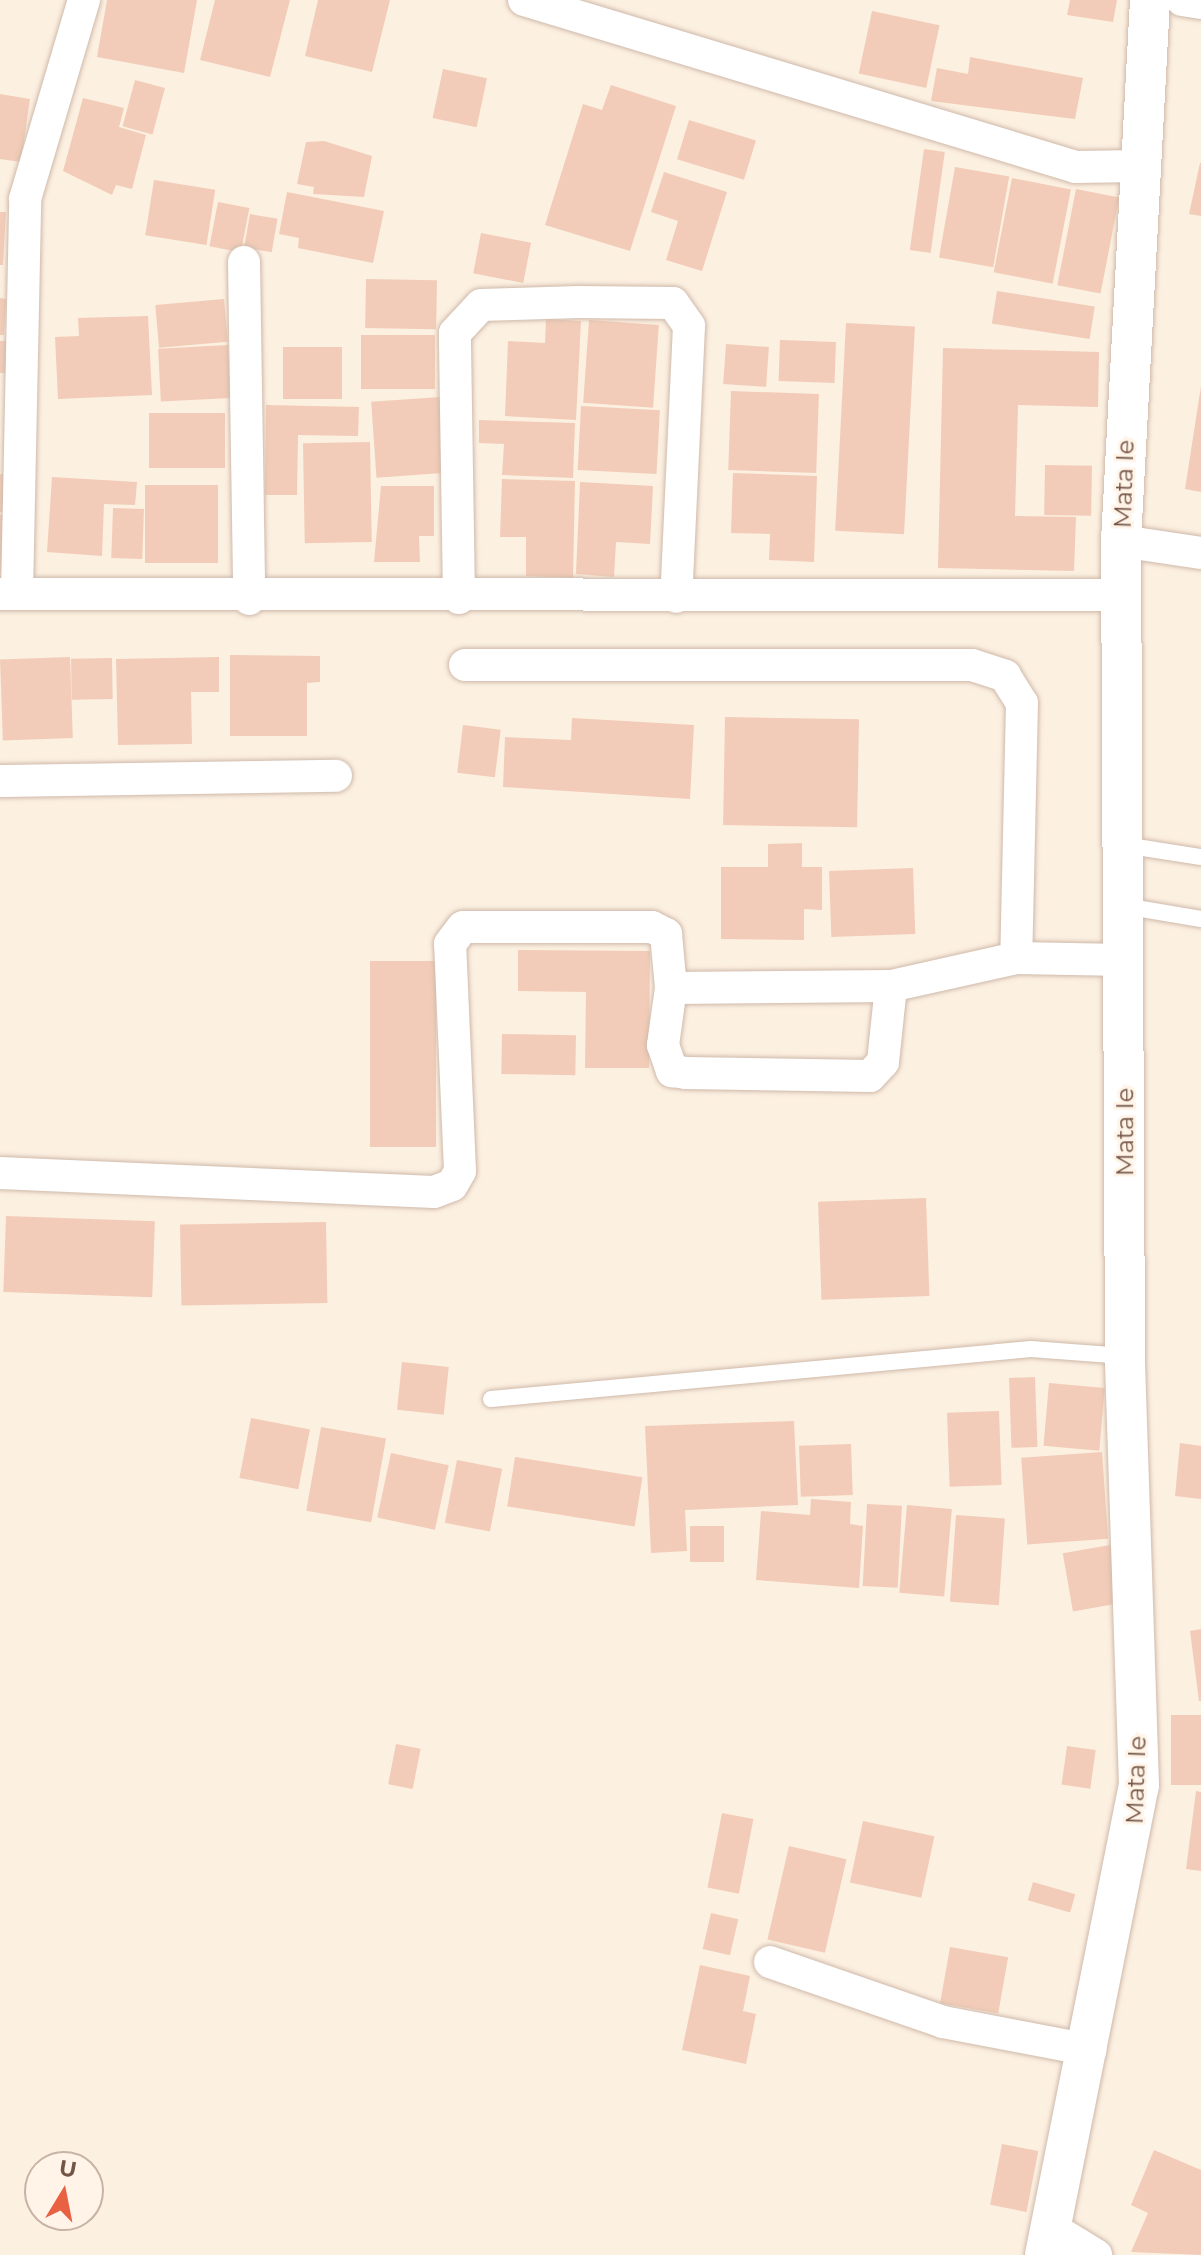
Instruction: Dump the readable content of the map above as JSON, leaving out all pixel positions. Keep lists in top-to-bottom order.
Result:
{
  "streets": {
    "street": ["Mata Ie"]
  },
  "north": "top"
}
